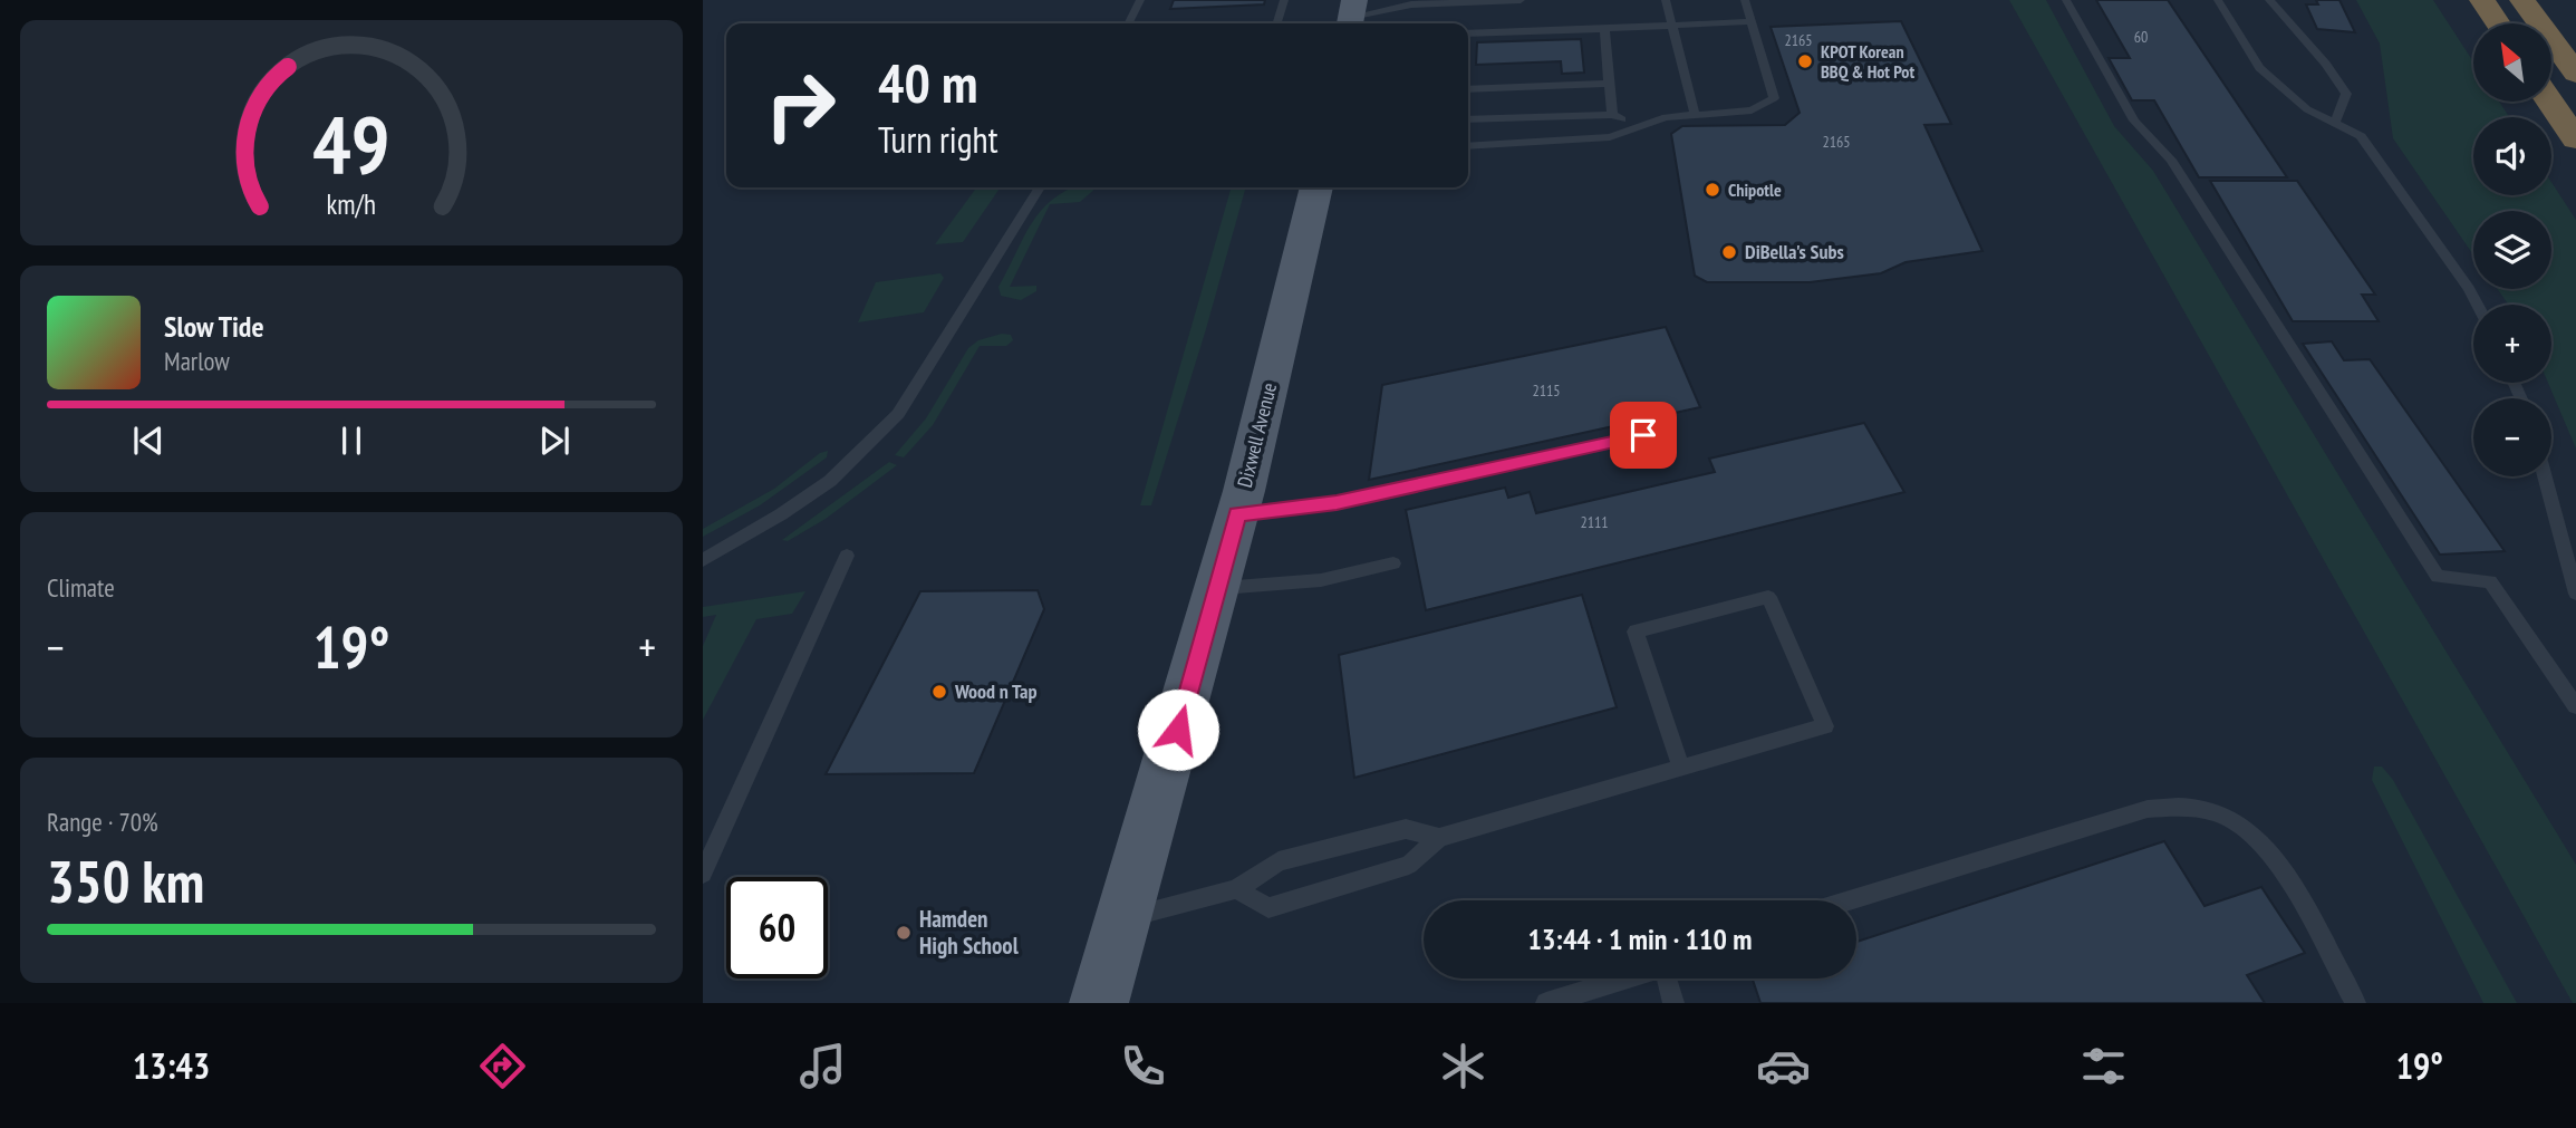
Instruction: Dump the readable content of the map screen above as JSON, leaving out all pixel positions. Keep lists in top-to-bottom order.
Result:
{
  "streets": {
    "main road": ["Dixwell Avenue"]
  },
  "places": [
    "KPOT Korean BBQ & Hot Pot",
    "Chipotle",
    "DiBella's Subs",
    "Wood n Tap",
    "Hamden High School"
  ],
  "house_numbers": [
    "60",
    "2165",
    "2165",
    "2115",
    "2111"
  ],
  "north": "top left",
  "page": {
    "map_buttons": ["+", "−"],
    "turn": ["40 m", "Turn right"],
    "song": ["Slow Tide", "Marlow"],
    "tile": [
      "Climate",
      ["Range · 70%", "350 km"]
    ],
    "heat": ["−", "19°", "+"],
    "limit": "60",
    "trip": "13:44 · 1 min · 110 m",
    "tabs": ["13:43", "19°"],
    "gauge": ["49", "km/h"]
  }
}
